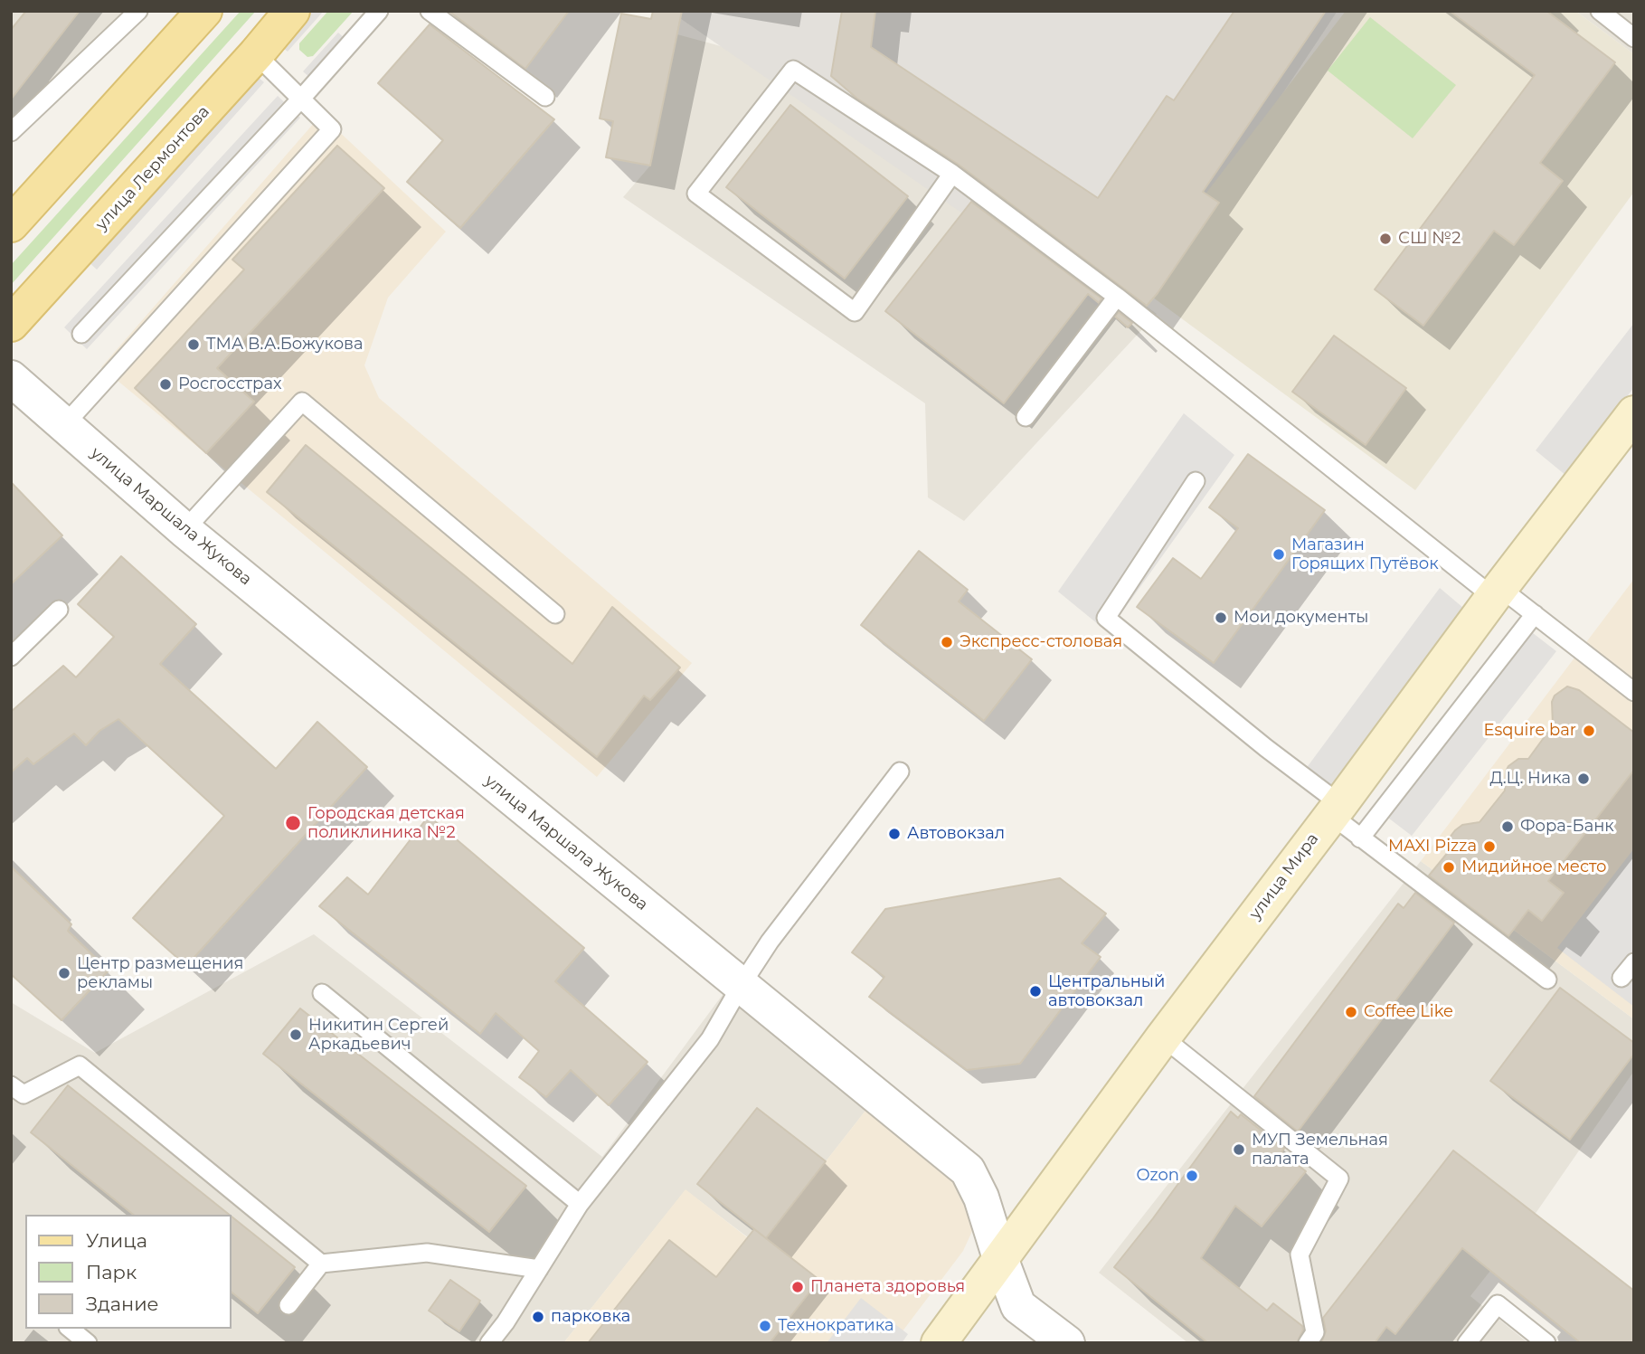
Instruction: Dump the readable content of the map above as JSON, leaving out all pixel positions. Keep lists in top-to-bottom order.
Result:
{
  "streets": {
    "main road": ["улица Лермонтова", "улица Мира"],
    "street": ["улица Маршала Жукова"]
  },
  "crossings": [
    ["улица Маршала Жукова", "улица Мира"]
  ],
  "places": [
    "СШ №2",
    "ТМА В.А.Божукова",
    "Росгосстрах",
    "Магазин Горящих Путёвок",
    "Мои документы",
    "Экспресс-столовая",
    "Esquire bar",
    "Д.Ц. Ника",
    "Городская детская поликлиника №2",
    "Фора-Банк",
    "Автовокзал",
    "MAXI Pizza",
    "Мидийное место",
    "Центр размещения рекламы",
    "Центральный автовокзал",
    "Coffee Like",
    "Никитин Сергей Аркадьевич",
    "МУП Земельная палата",
    "Ozon",
    "Планета здоровья",
    "парковка",
    "Технократика"
  ],
  "legend": ["Улица", "Парк", "Здание"]
}
